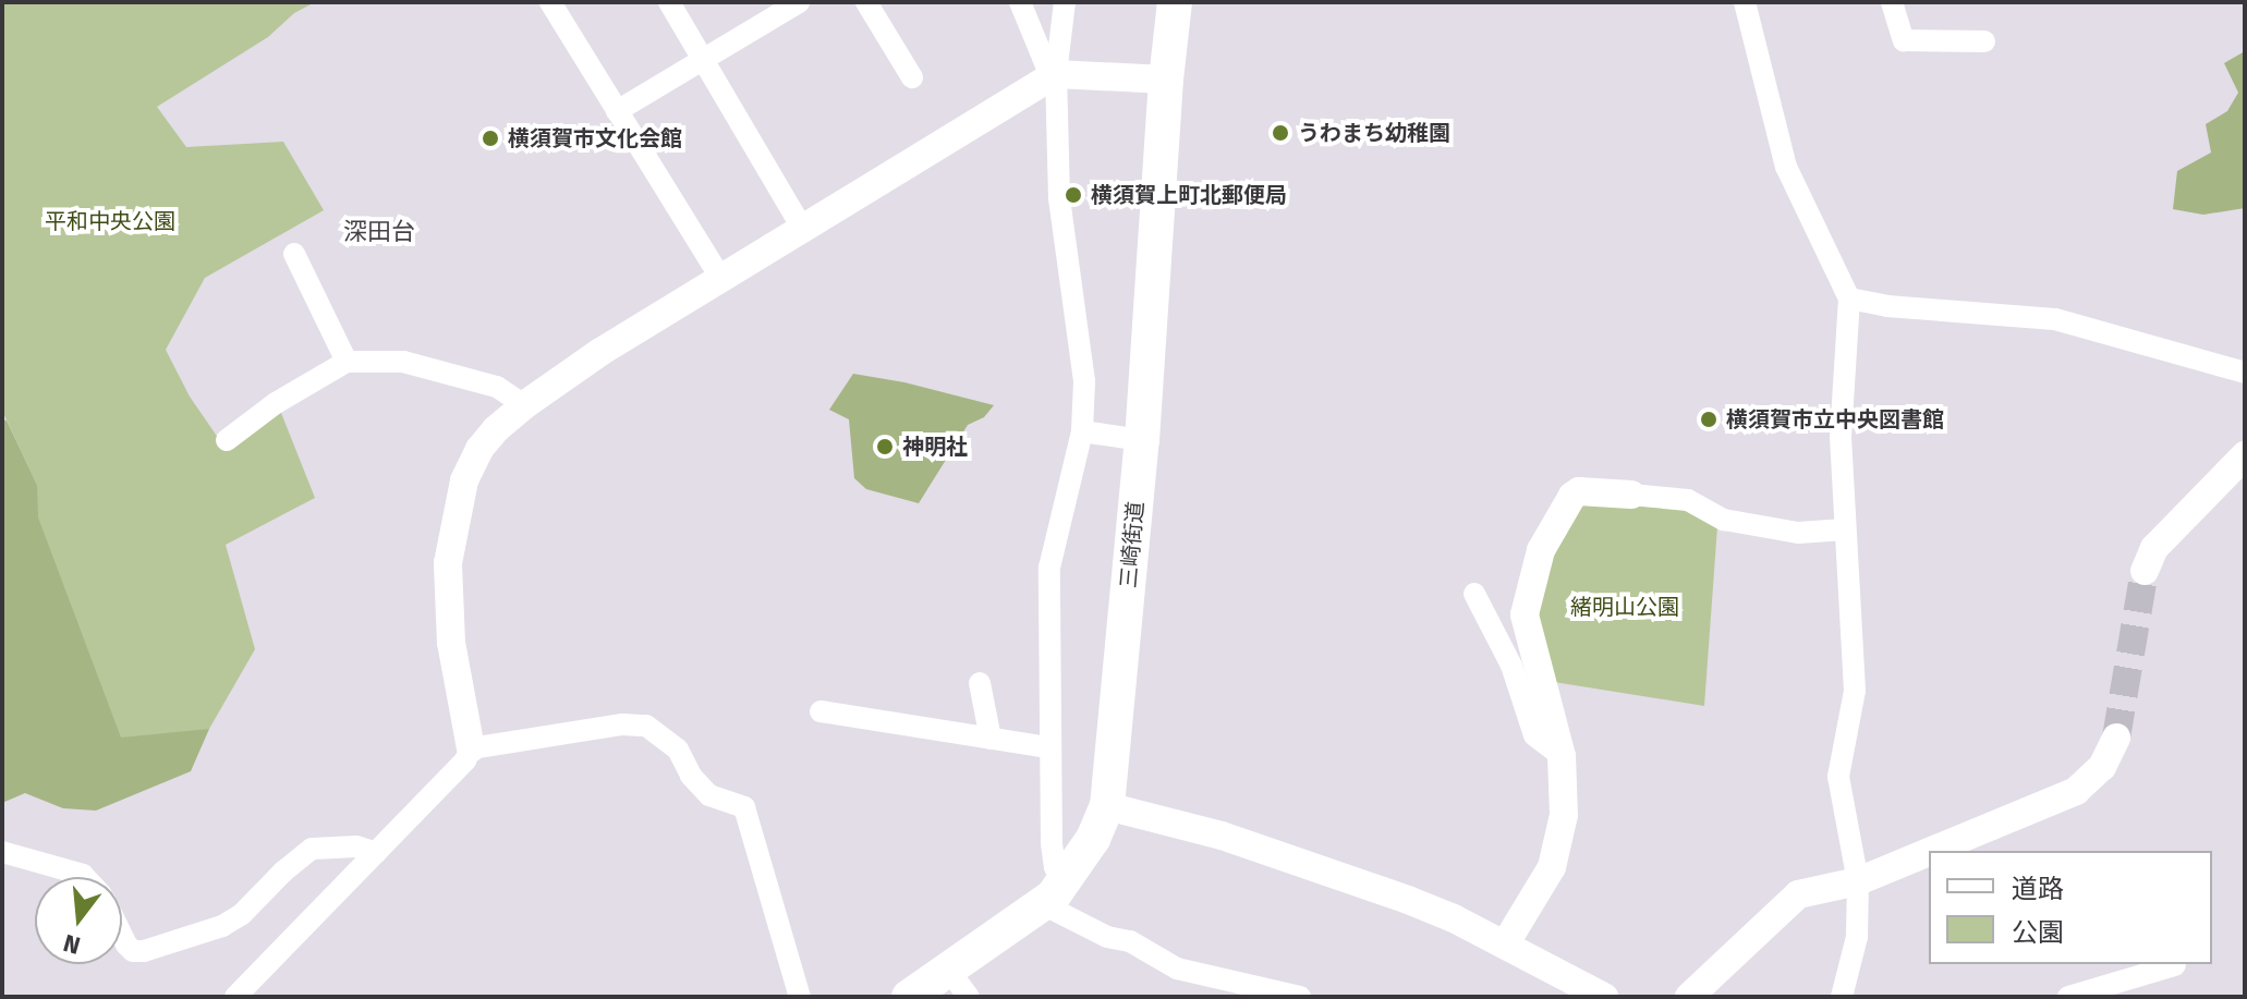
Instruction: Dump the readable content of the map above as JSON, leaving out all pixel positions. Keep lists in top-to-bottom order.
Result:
{
  "streets": {
    "main road": ["三崎街道"]
  },
  "districts": ["深田台"],
  "parks": ["平和中央公園", "緒明山公園"],
  "places": [
    "うわまち幼稚園",
    "横須賀市文化会館",
    "横須賀上町北郵便局",
    "横須賀市立中央図書館",
    "神明社"
  ],
  "legend": ["道路", "公園"],
  "north": "bottom"
}
